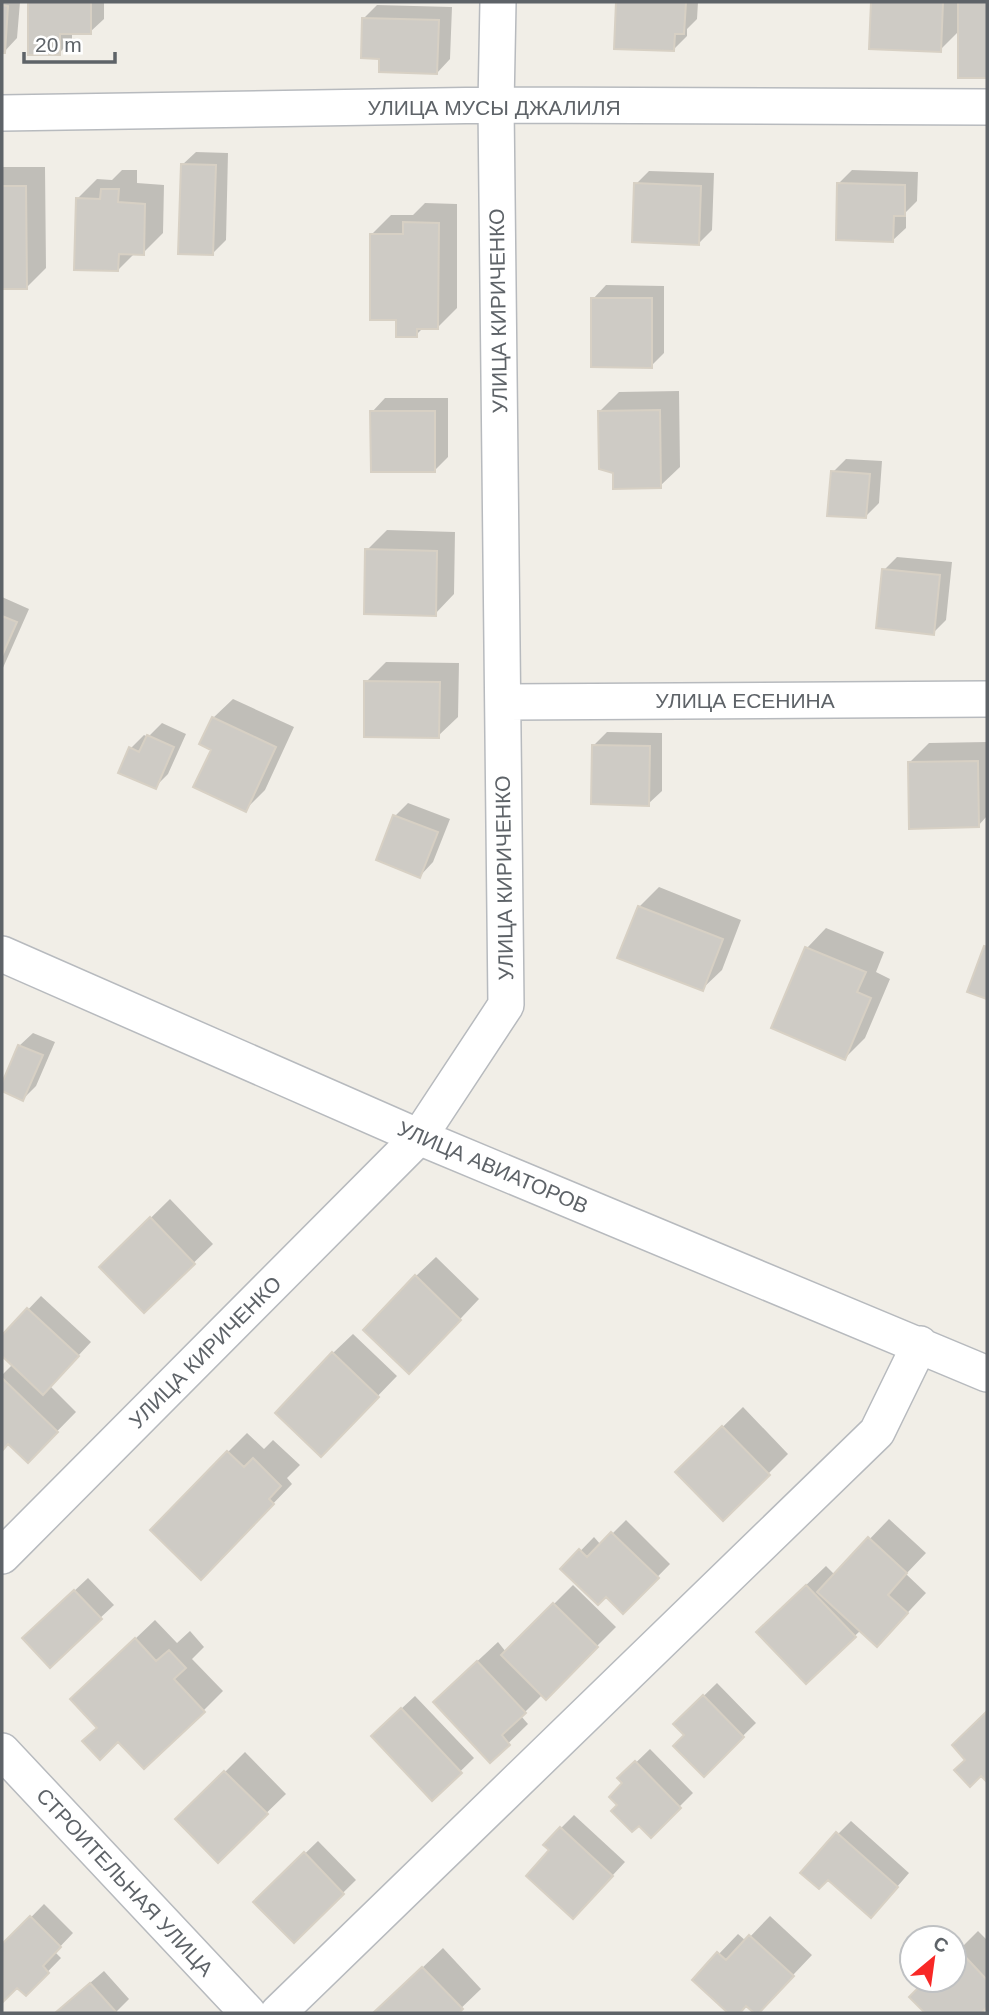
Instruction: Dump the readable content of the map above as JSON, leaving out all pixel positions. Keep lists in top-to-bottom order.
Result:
{
  "streets": {
    "street": [
      "УЛИЦА МУСЫ ДЖАЛИЛЯ",
      "УЛИЦА КИРИЧЕНКО",
      "УЛИЦА ЕСЕНИНА",
      "УЛИЦА АВИАТОРОВ",
      "СТРОИТЕЛЬНАЯ УЛИЦА"
    ]
  },
  "crossings": [
    ["УЛИЦА МУСЫ ДЖАЛИЛЯ", "УЛИЦА КИРИЧЕНКО"],
    ["УЛИЦА КИРИЧЕНКО", "УЛИЦА ЕСЕНИНА"],
    ["УЛИЦА КИРИЧЕНКО", "УЛИЦА АВИАТОРОВ"]
  ],
  "scale_bar": "20 m",
  "north": "top right"
}
